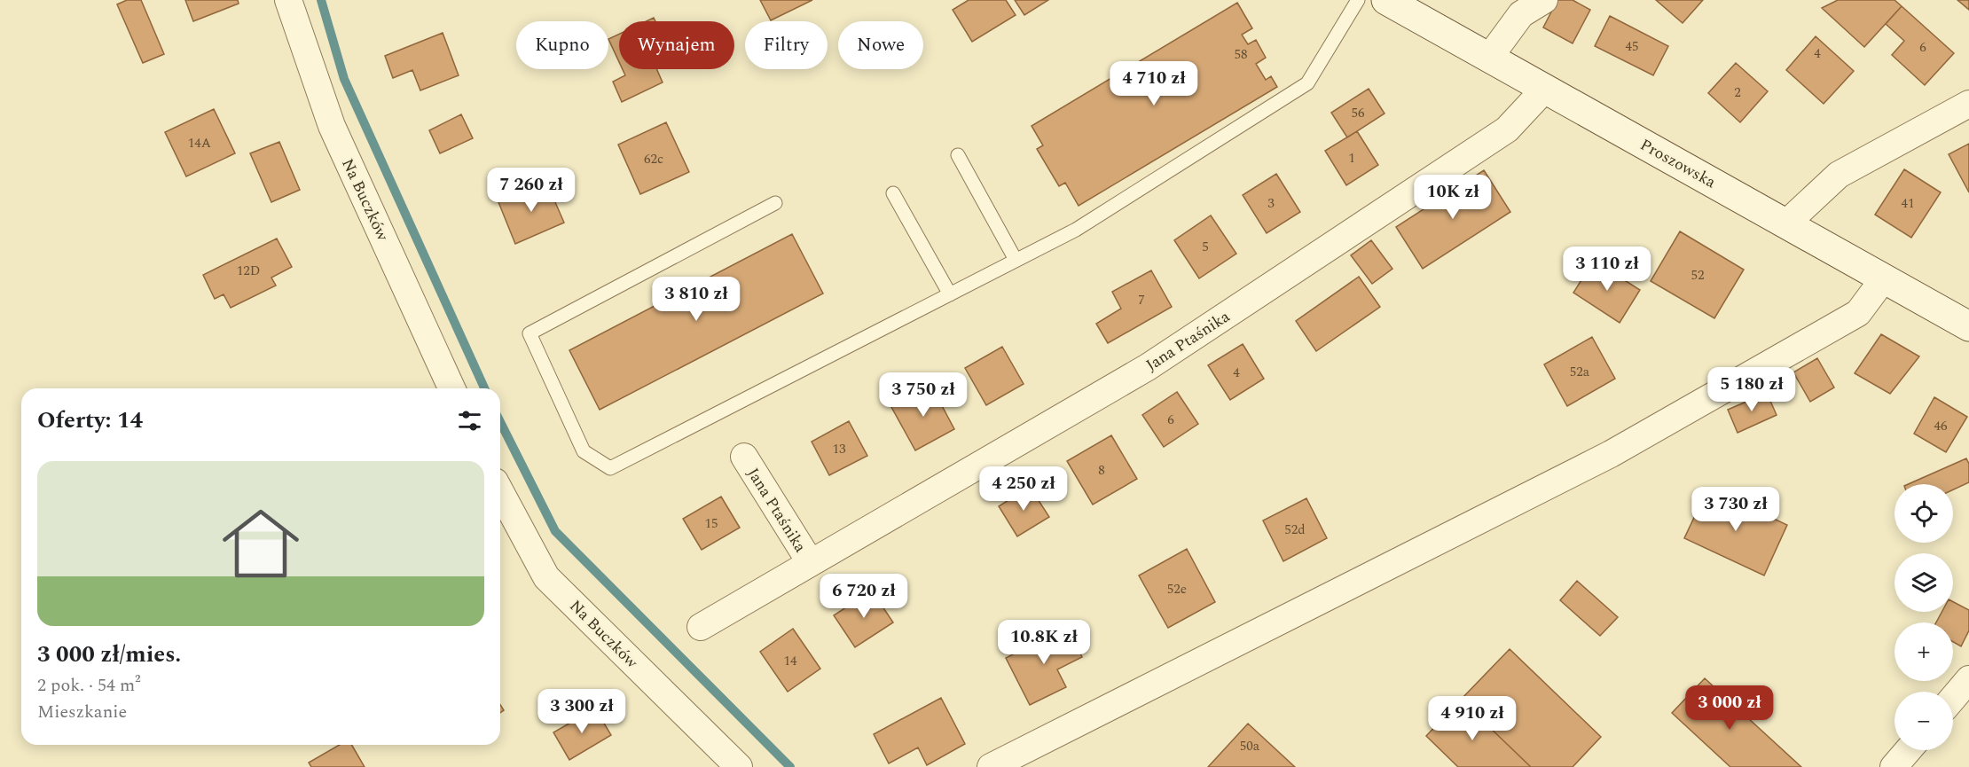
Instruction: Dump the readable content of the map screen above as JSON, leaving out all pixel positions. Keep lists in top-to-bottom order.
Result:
{
  "streets": {
    "main road": ["Proszowska"],
    "street": ["Na Buczków", "Jana Ptaśnika"]
  },
  "crossings": [
    ["Proszowska", "Jana Ptaśnika"]
  ],
  "house_numbers": [
    "45",
    "6",
    "4",
    "58",
    "2",
    "56",
    "14A",
    "1",
    "62c",
    "3",
    "41",
    "5",
    "12D",
    "52",
    "7",
    "52a",
    "4",
    "6",
    "46",
    "13",
    "8",
    "15",
    "52d",
    "52e",
    "14",
    "50a"
  ],
  "page": {
    "chip": [
      "Kupno",
      "Wynajem",
      "Filtry",
      "Nowe"
    ],
    "price": [
      "4 710 zł",
      "7 260 zł",
      "10K zł",
      "3 110 zł",
      "3 810 zł",
      "5 180 zł",
      "3 750 zł",
      "4 250 zł",
      "3 730 zł",
      "6 720 zł",
      "10.8K zł",
      "3 000 zł",
      "3 300 zł",
      "4 910 zł"
    ],
    "heading": "Oferty: 14",
    "list": [
      {
        "name": "3 000 zł/mies.",
        "note": "2 pok. · 54 m² · Mieszkanie"
      }
    ],
    "map_buttons": ["+", "−"]
  }
}
